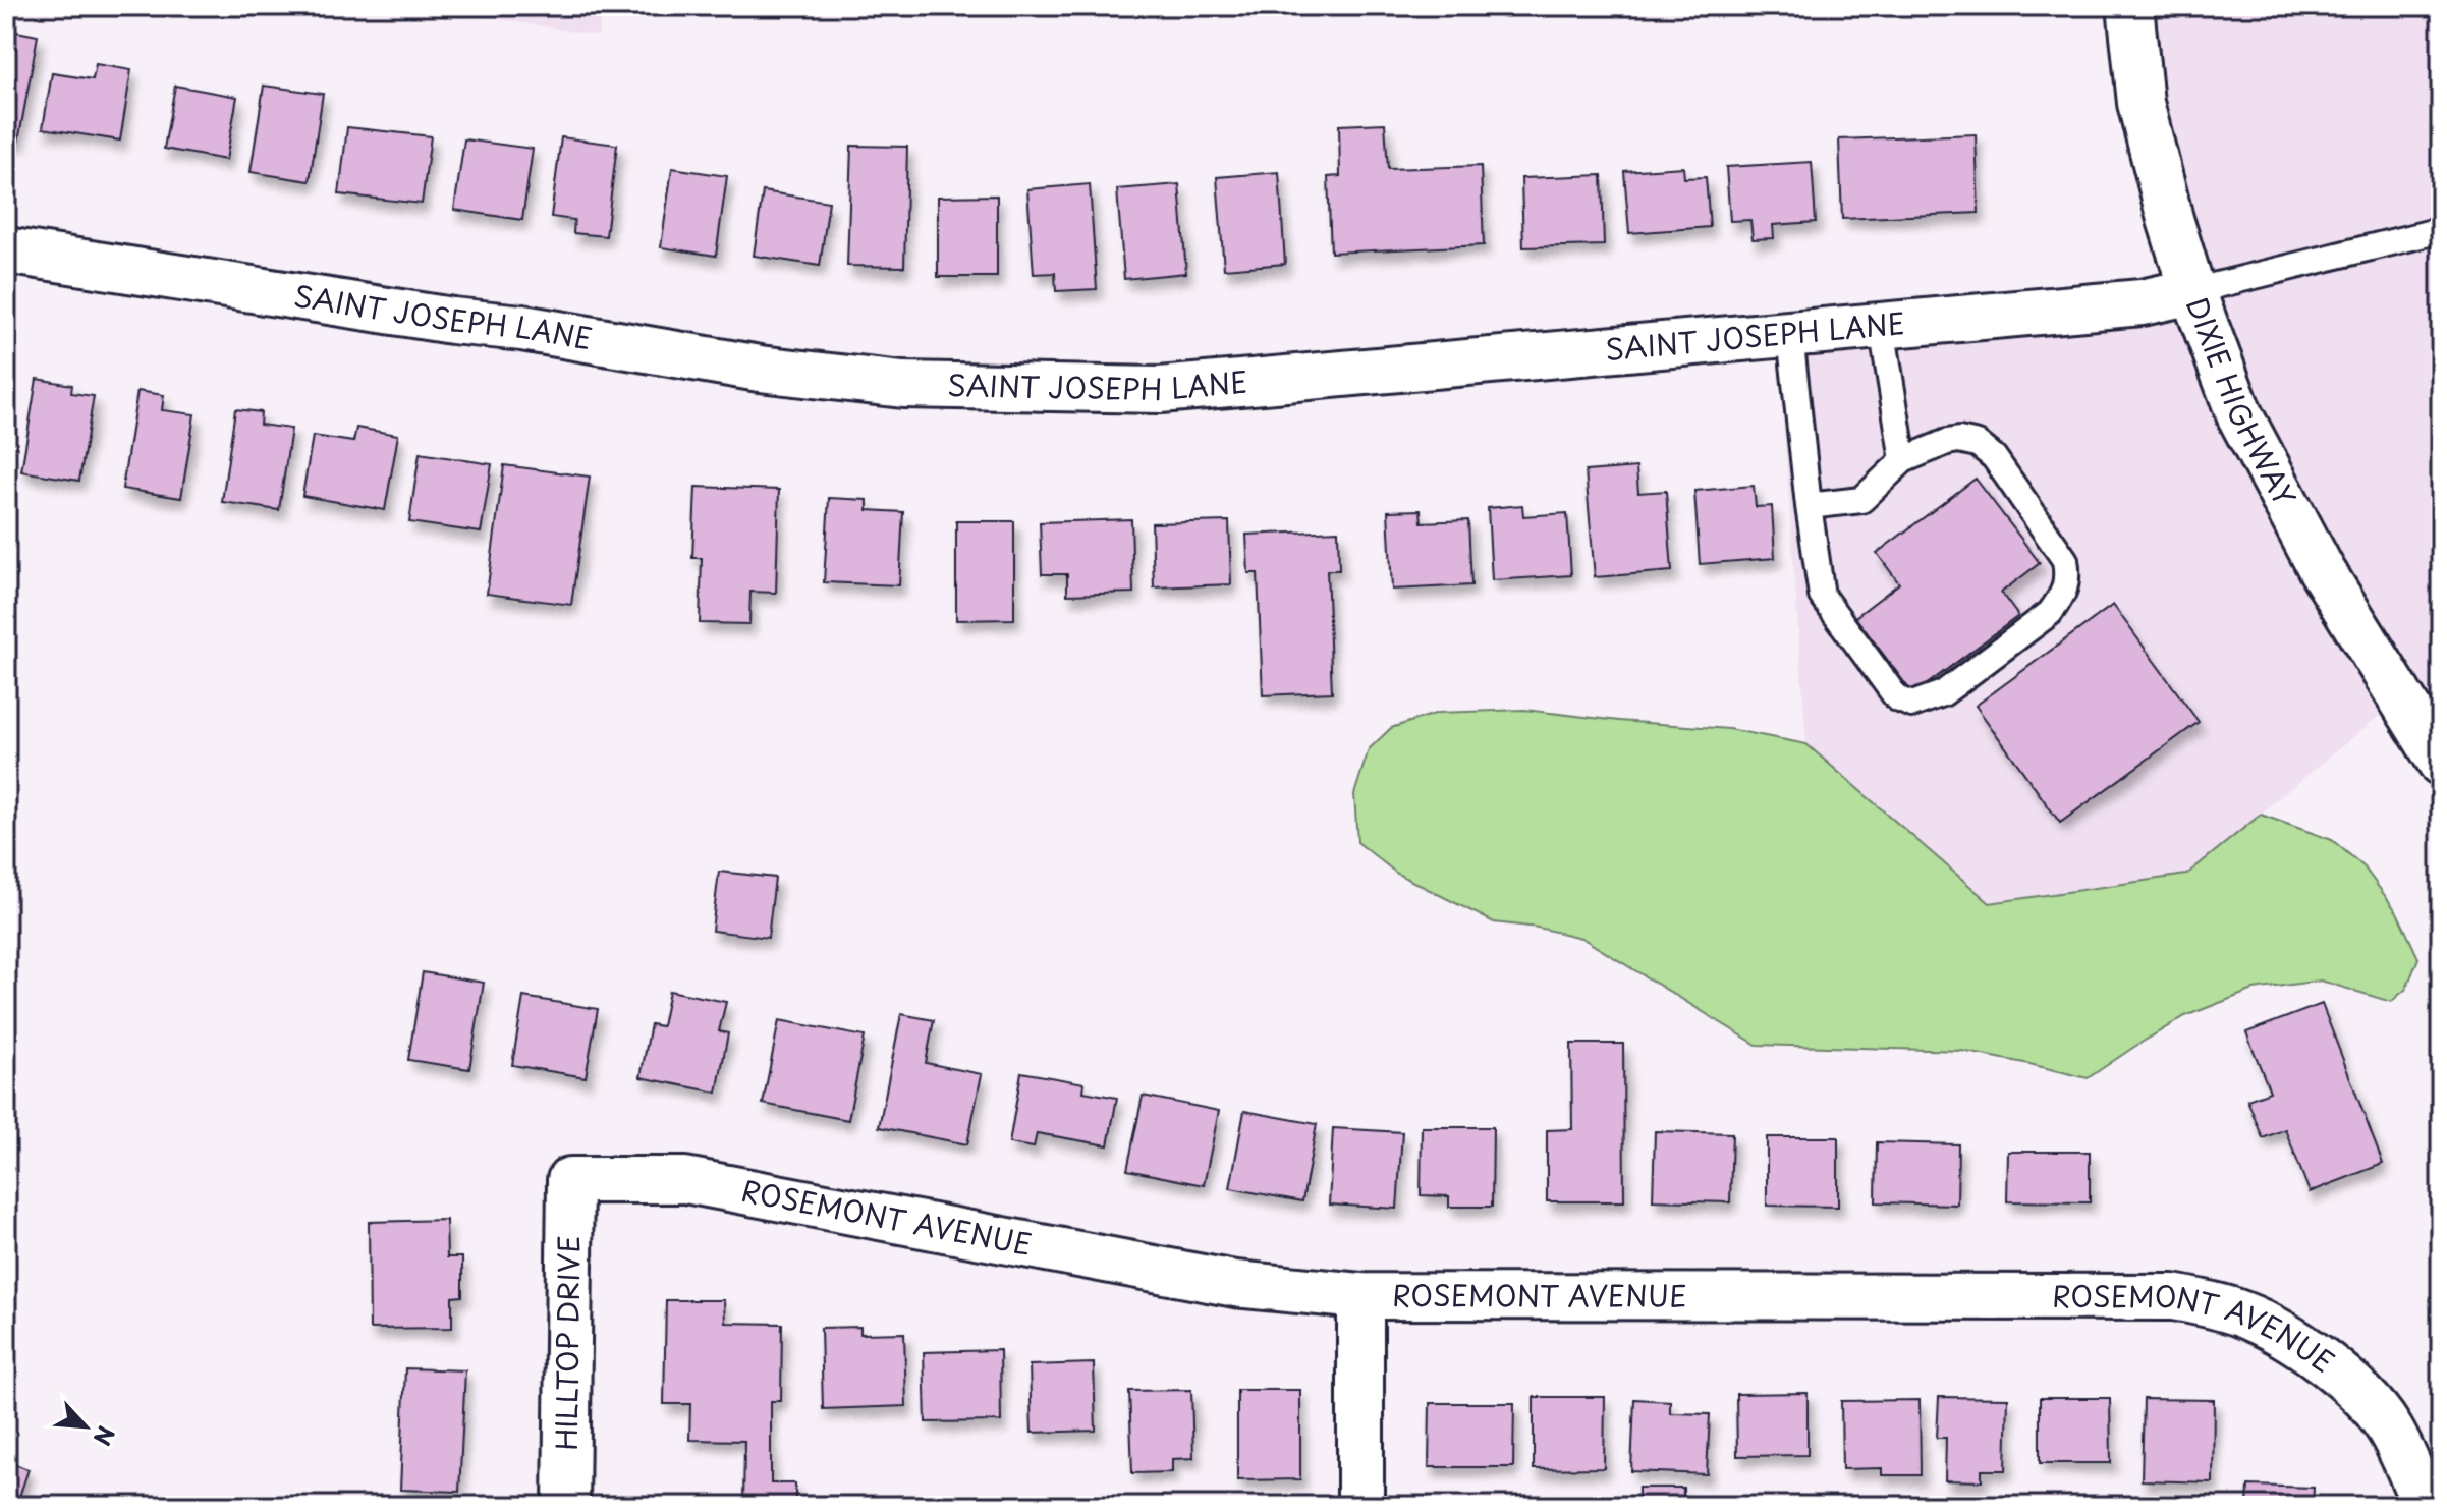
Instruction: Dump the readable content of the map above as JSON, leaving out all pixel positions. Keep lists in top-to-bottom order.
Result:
{
  "streets": {
    "street": [
      "SAINT JOSEPH LANE",
      "DIXIE HIGHWAY",
      "ROSEMONT AVENUE",
      "HILLTOP DRIVE"
    ]
  },
  "crossings": [
    ["SAINT JOSEPH LANE", "DIXIE HIGHWAY"],
    ["ROSEMONT AVENUE", "HILLTOP DRIVE"]
  ],
  "north": "bottom right"
}
